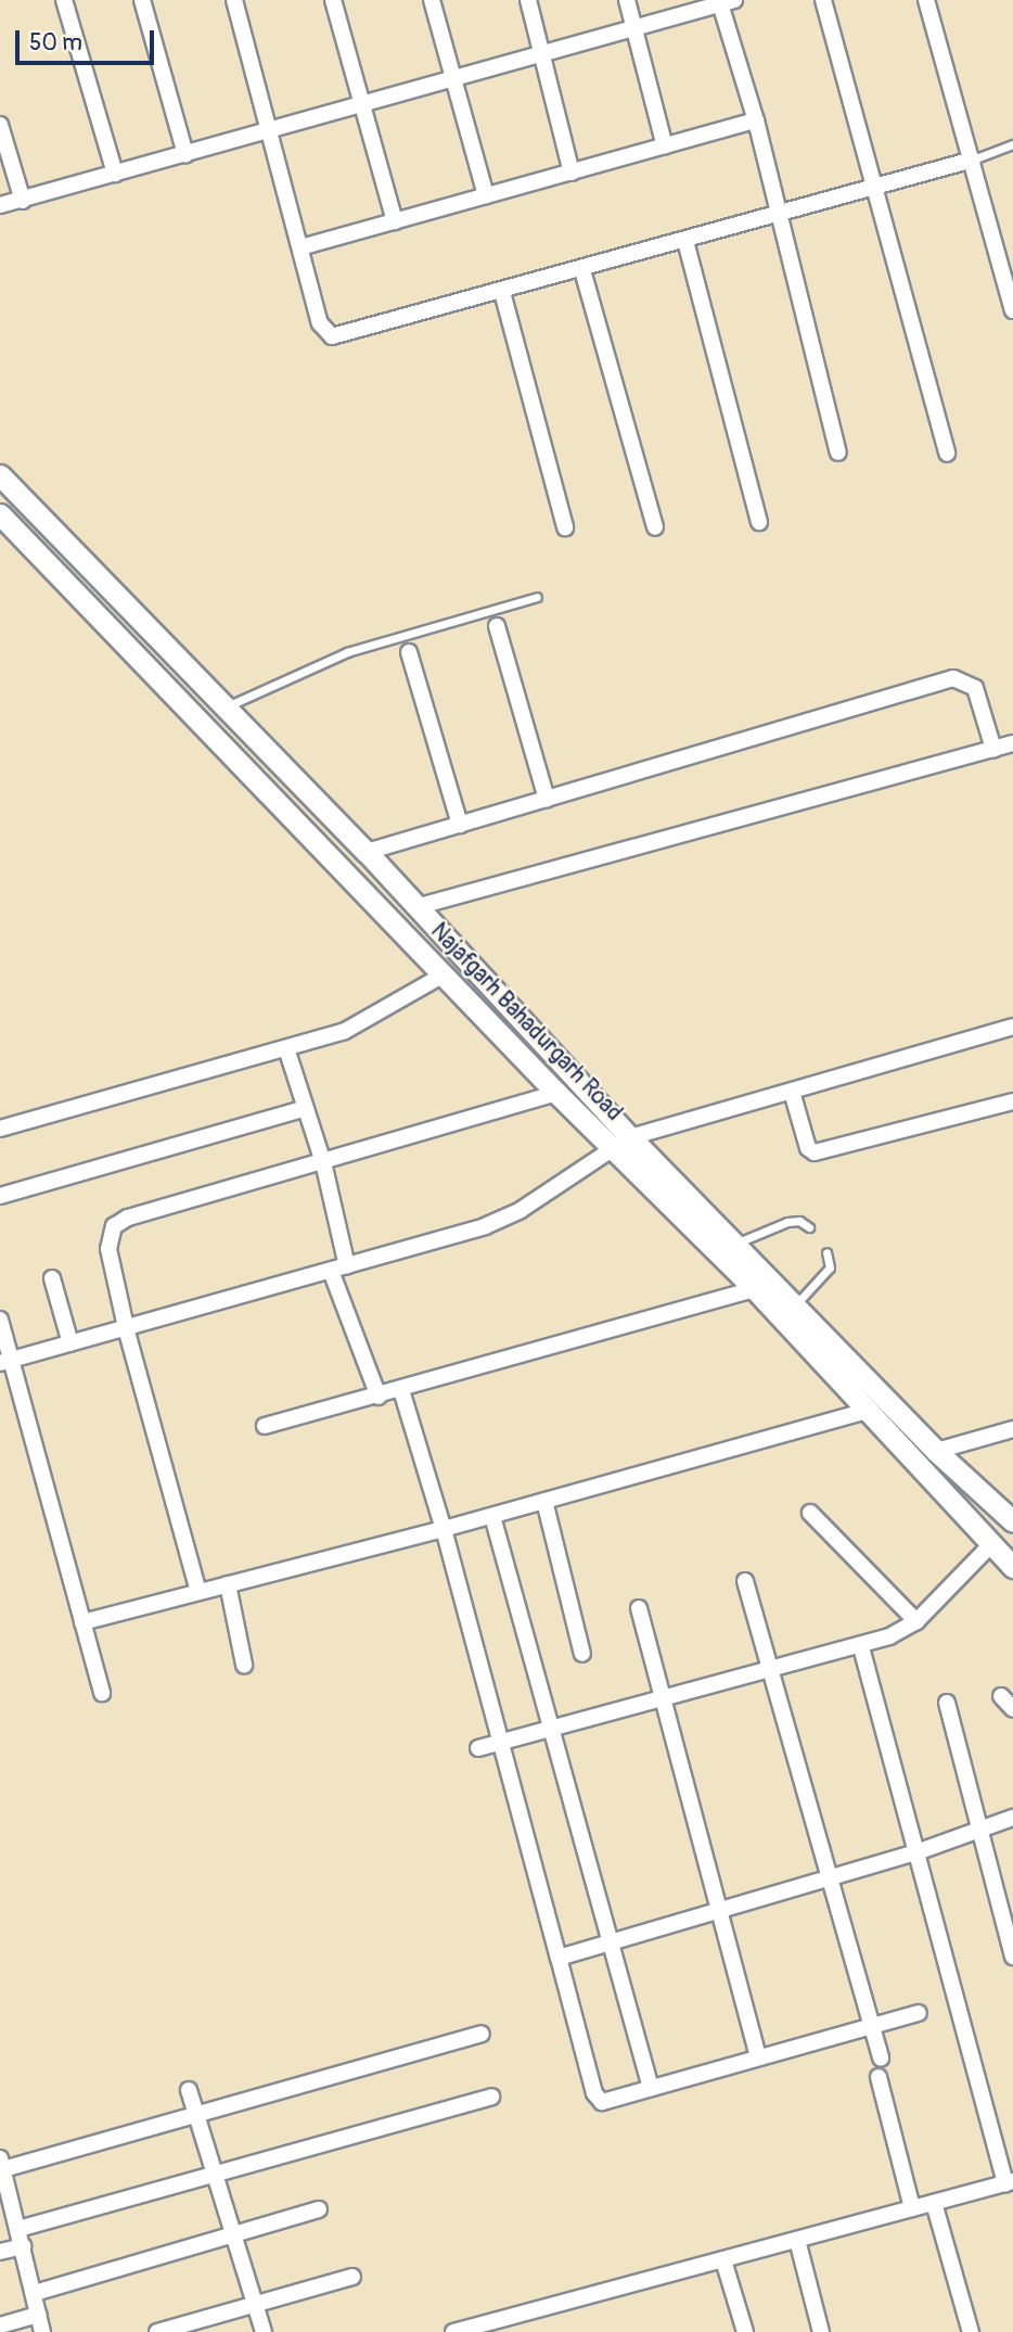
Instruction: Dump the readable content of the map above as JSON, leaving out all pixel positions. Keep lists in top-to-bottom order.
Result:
{
  "streets": {
    "main road": ["Najafgarh Bahadurgarh Road"]
  },
  "scale_bar": "50 m"
}
